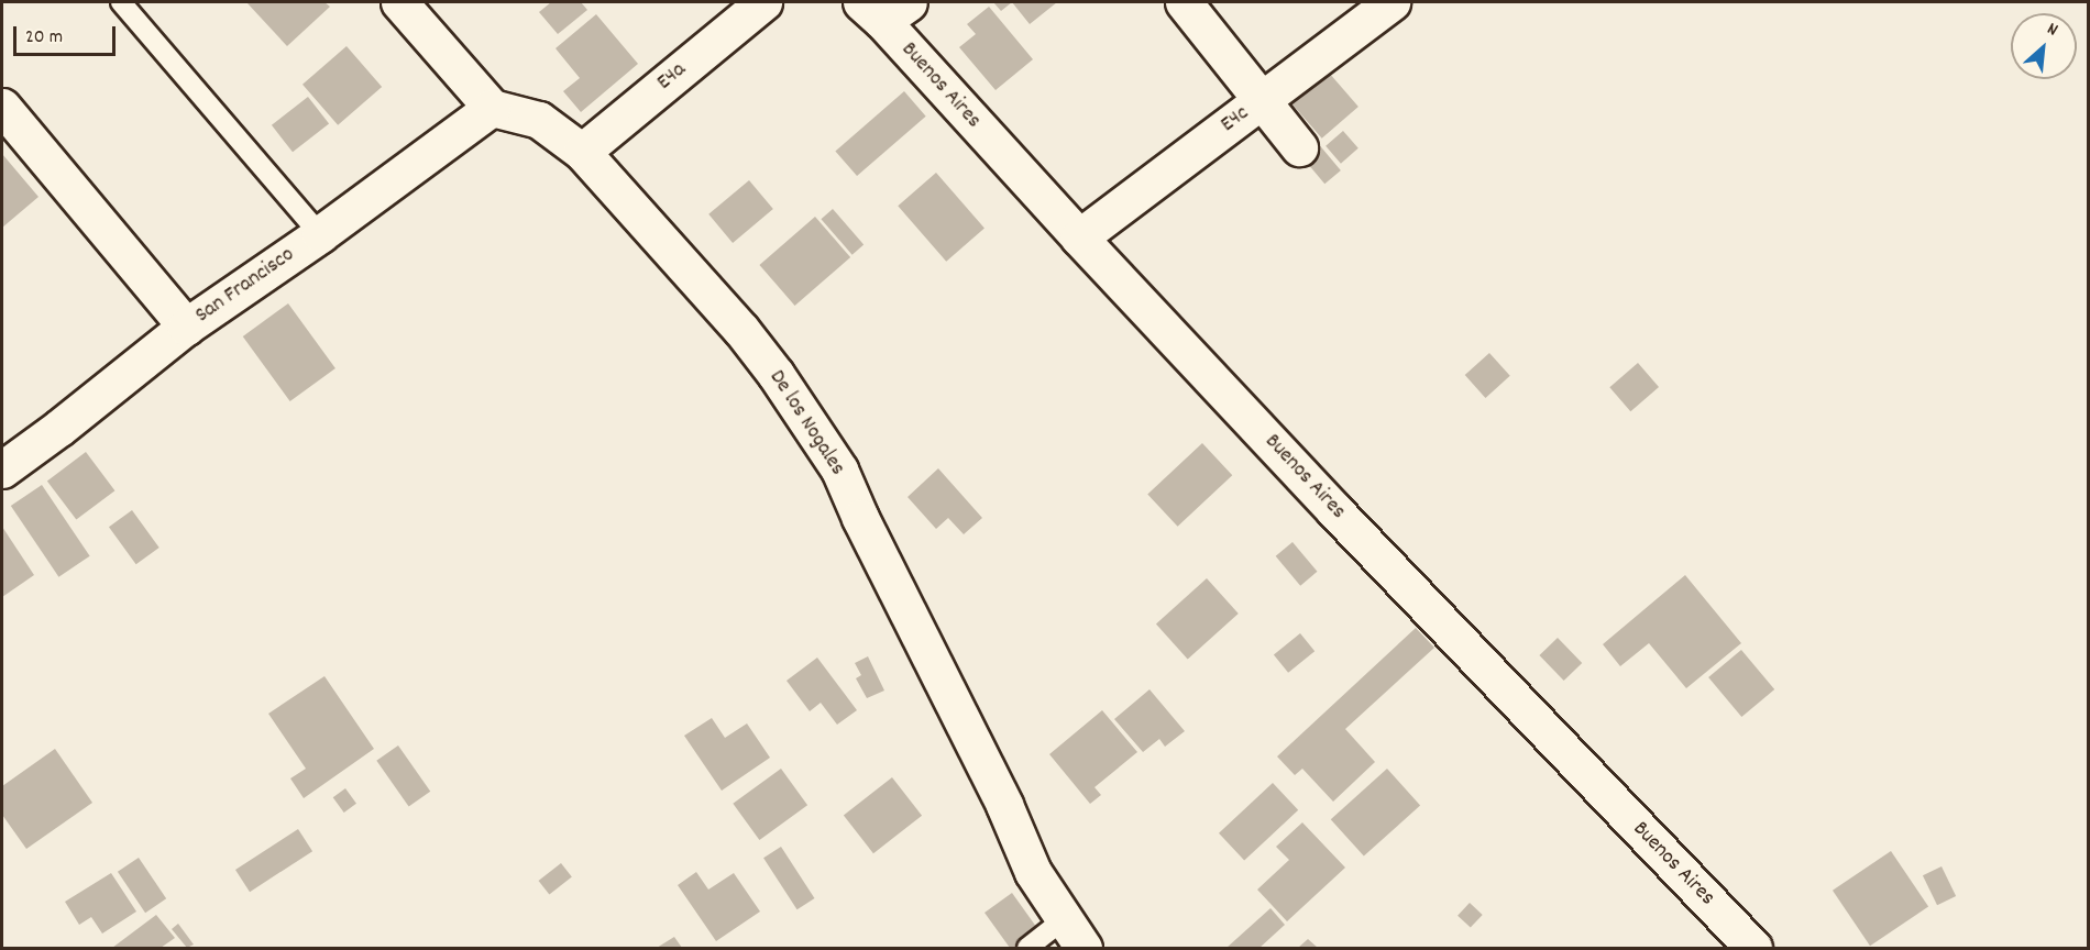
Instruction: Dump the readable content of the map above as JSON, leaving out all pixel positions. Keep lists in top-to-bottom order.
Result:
{
  "streets": {
    "street": [
      "E4a",
      "Buenos Aires",
      "E4c",
      "San Francisco",
      "De los Nogales"
    ]
  },
  "crossings": [
    ["E4a", "De los Nogales"],
    ["Buenos Aires", "E4c"],
    ["San Francisco", "De los Nogales"]
  ],
  "scale_bar": "20 m",
  "north": "top right"
}
